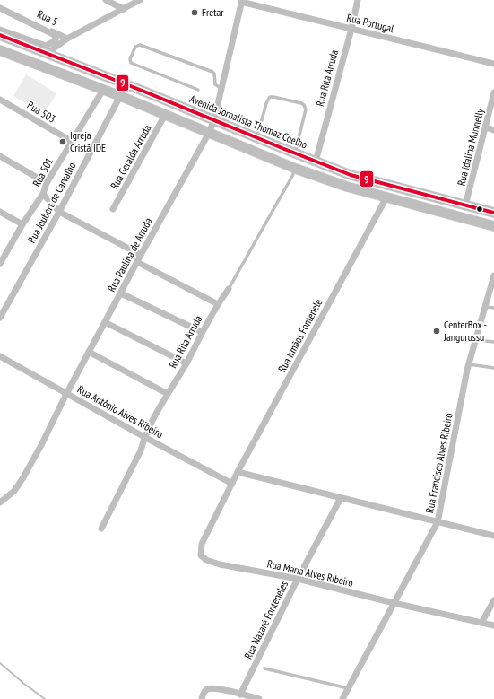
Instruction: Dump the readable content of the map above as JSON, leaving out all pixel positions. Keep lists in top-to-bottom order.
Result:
{
  "streets": {
    "main road": ["Avenida Jornalista Thomaz Coelho"],
    "street": [
      "Rua 5",
      "Rua Portugal",
      "Rua Rita Arruda",
      "Rua 503",
      "Rua Idalina Murinelly",
      "Rua Geralda Arruda",
      "Rua 501",
      "Rua Joubert de Carvalho",
      "Rua Paulina de Arruda",
      "Rua Irmãos Fontenele",
      "Rua Antônio Alves Ribeiro",
      "Rua Francisco Alves Ribeiro",
      "Rua Maria Alves Ribeiro",
      "Rua Nazaré Fonteneles"
    ]
  },
  "crossings": [
    ["Rua Portugal", "Rua Rita Arruda"],
    ["Rua Portugal", "Rua Paulina de Arruda"],
    ["Rua Rita Arruda", "Avenida Jornalista Thomaz Coelho"],
    ["Rua Rita Arruda", "Rua Antônio Alves Ribeiro"],
    ["Rua 503", "Rua 501"],
    ["Avenida Jornalista Thomaz Coelho", "Rua Idalina Murinelly"],
    ["Avenida Jornalista Thomaz Coelho", "Rua Paulina de Arruda"],
    ["Rua Paulina de Arruda", "Rua Antônio Alves Ribeiro"],
    ["Rua Irmãos Fontenele", "Rua Antônio Alves Ribeiro"],
    ["Rua Irmãos Fontenele", "Rua Maria Alves Ribeiro"],
    ["Rua Antônio Alves Ribeiro", "Rua Maria Alves Ribeiro"],
    ["Rua Francisco Alves Ribeiro", "Rua Maria Alves Ribeiro"],
    ["Rua Maria Alves Ribeiro", "Rua Nazaré Fonteneles"]
  ],
  "places": ["Fretar", "Igreja Cristã IDE", "CenterBox - Jangurussu"],
  "lines": ["transit line 9"]
}
